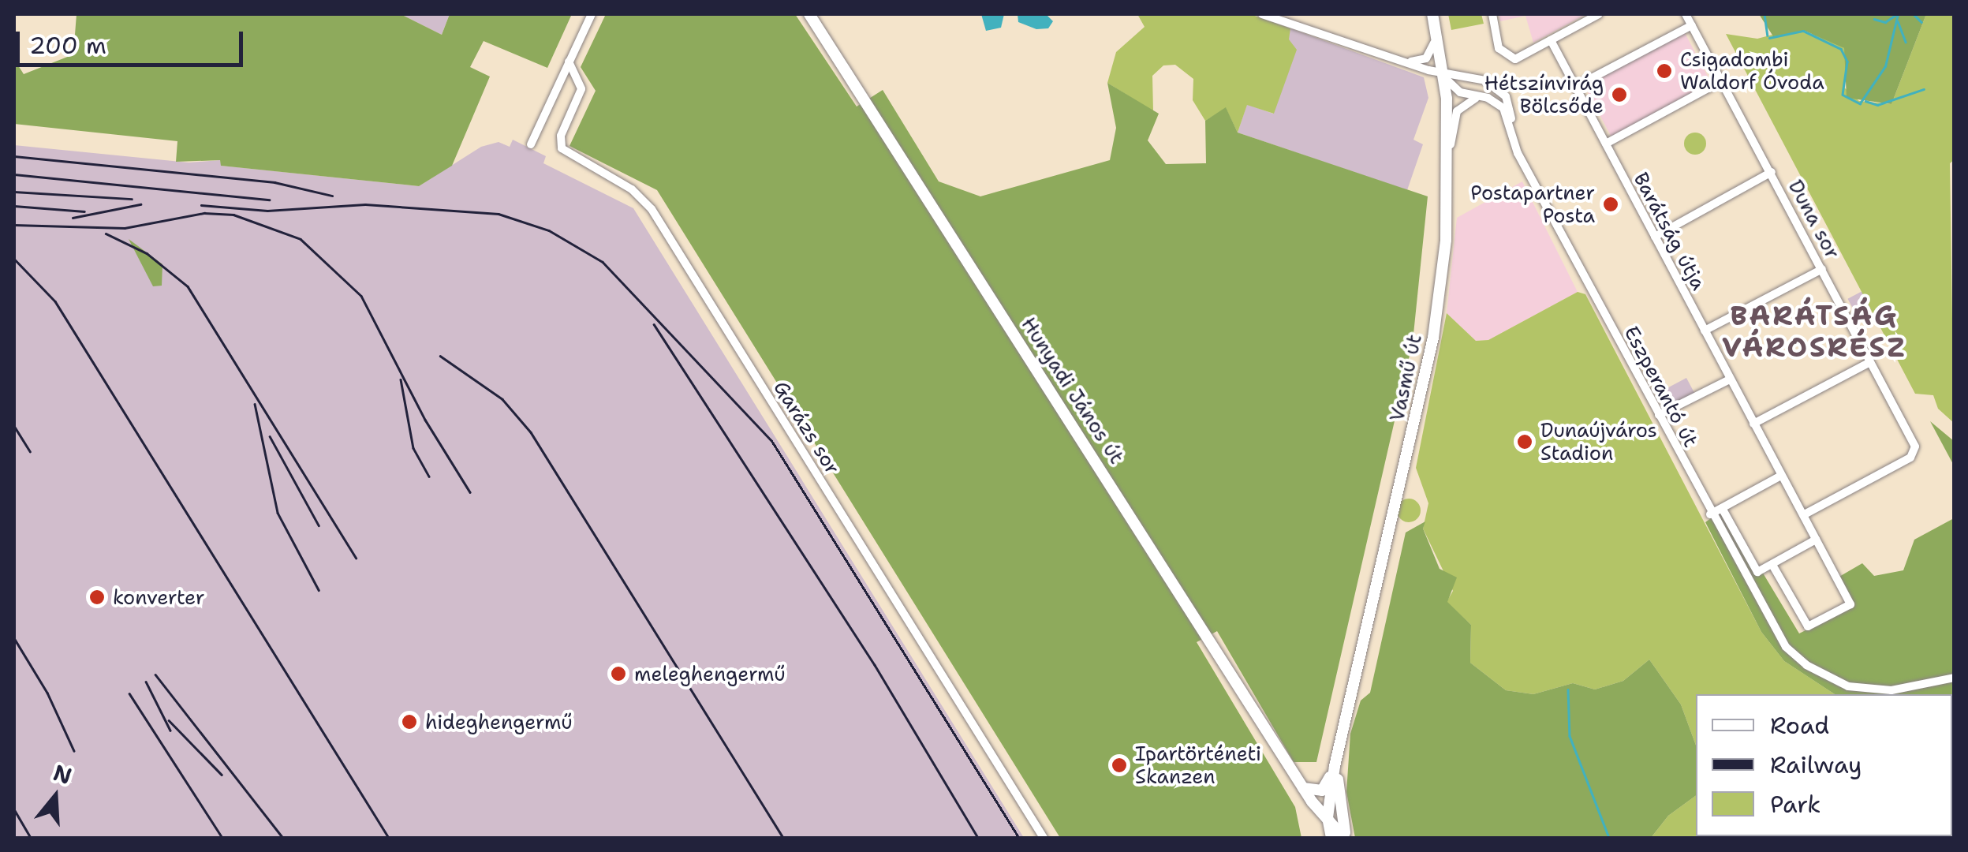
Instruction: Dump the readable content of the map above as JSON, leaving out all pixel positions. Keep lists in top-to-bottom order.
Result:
{
  "streets": {
    "street": [
      "Duna sor",
      "Barátság útja",
      "Vasmű út",
      "Eszperantó út",
      "Hunyadi János út",
      "Garázs sor"
    ]
  },
  "crossings": [
    ["Duna sor", "Barátság útja"],
    ["Vasmű út", "Eszperantó út"]
  ],
  "districts": ["BARÁTSÁG VÁROSRÉSZ"],
  "places": [
    "Csigadombi Waldorf Óvoda",
    "Hétszínvirág Bölcsőde",
    "Postapartner Posta",
    "Dunaújváros Stadion",
    "konverter",
    "meleghengermű",
    "hideghengermű",
    "Ipartörténeti Skanzen"
  ],
  "legend": ["Road", "Railway", "Park"],
  "scale_bar": "200 m",
  "north": "top"
}
